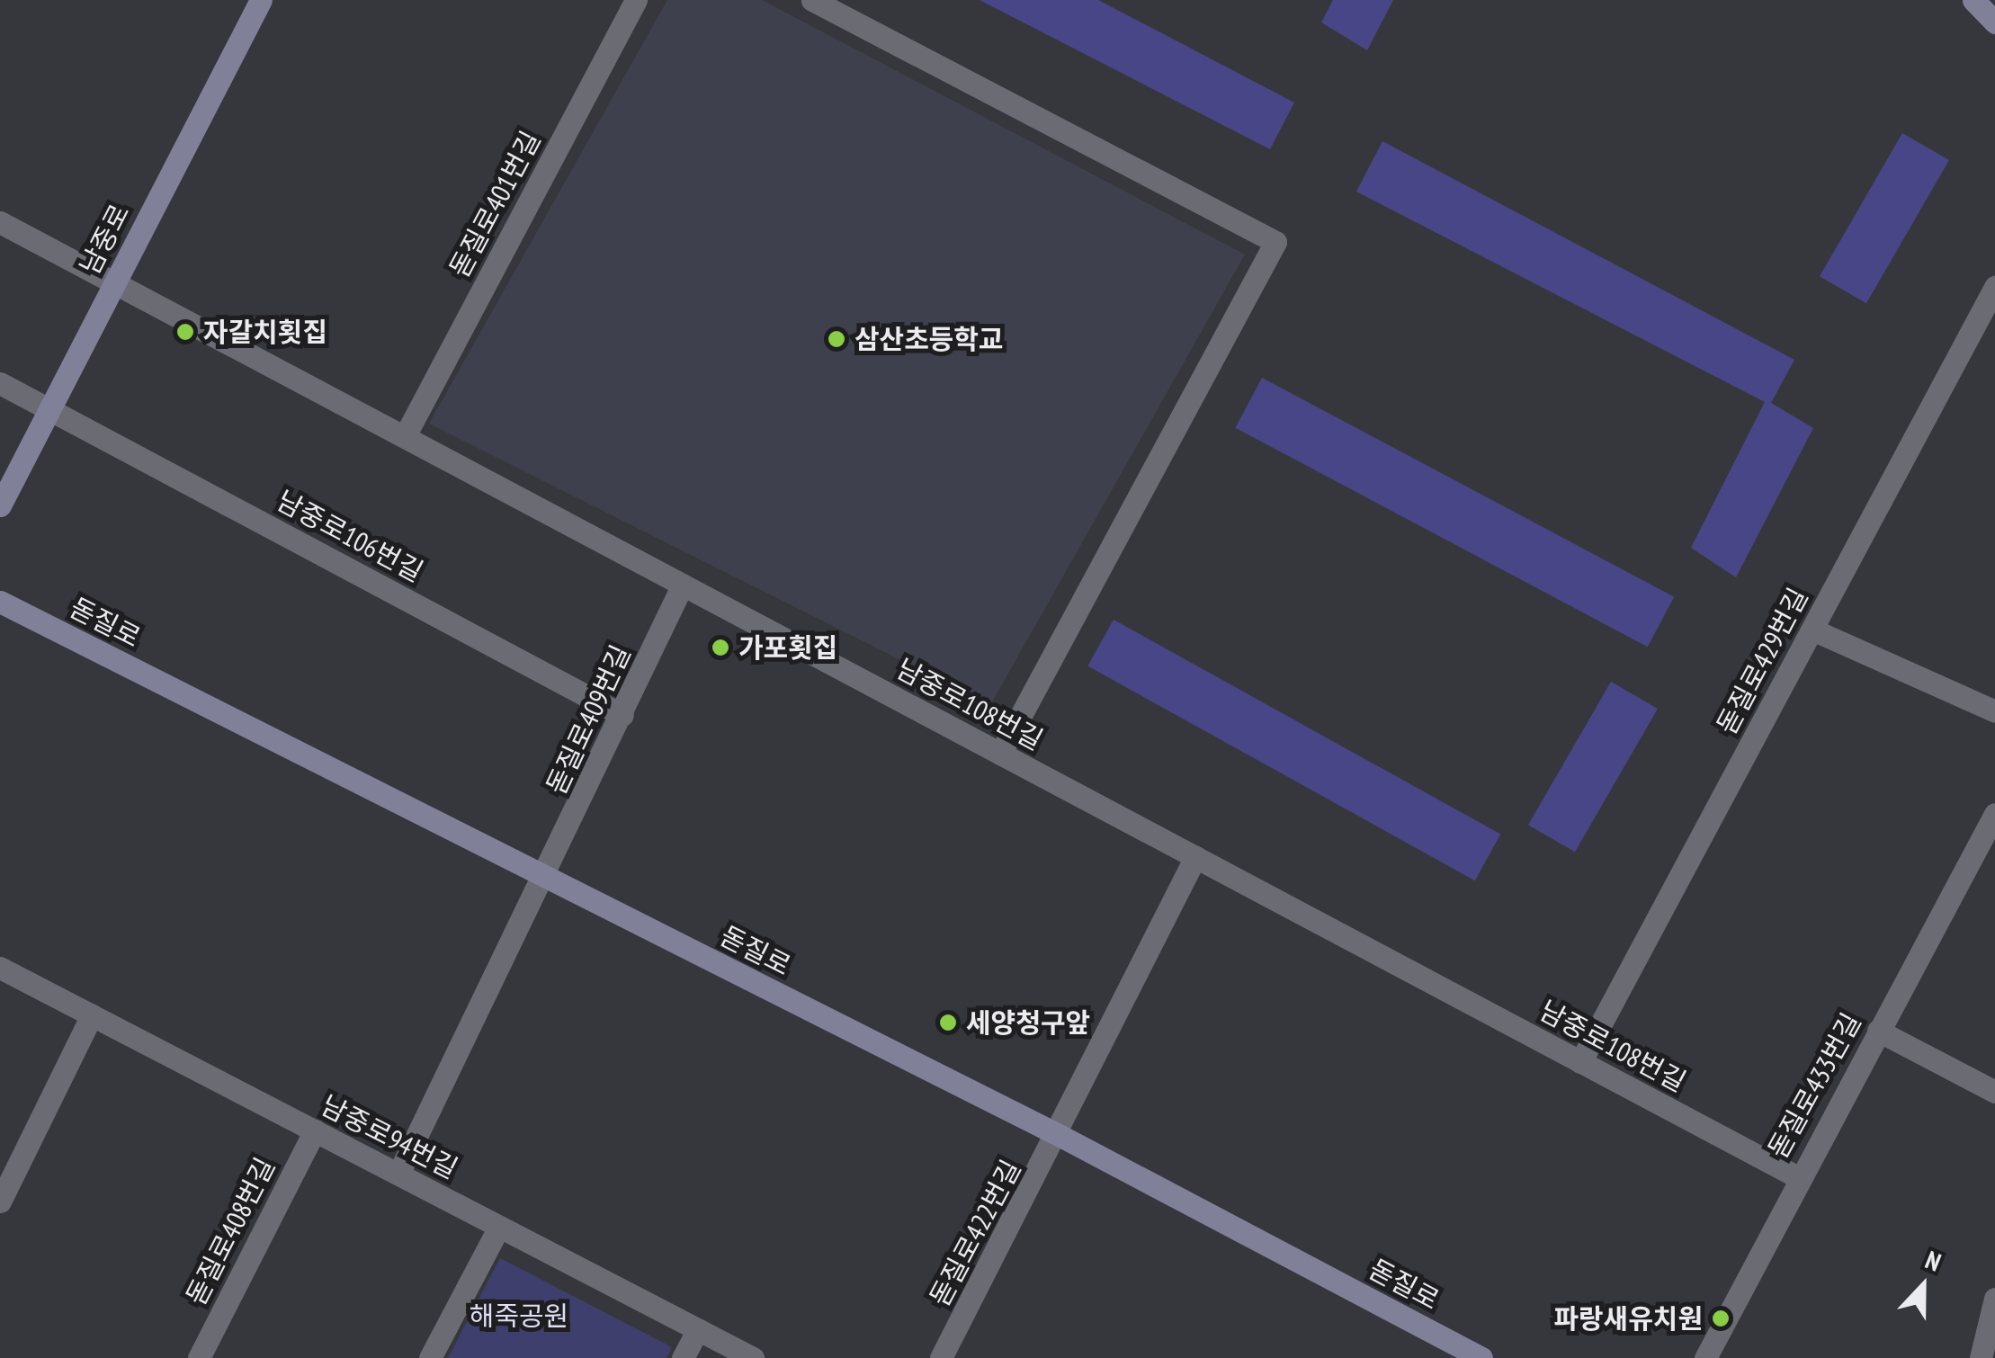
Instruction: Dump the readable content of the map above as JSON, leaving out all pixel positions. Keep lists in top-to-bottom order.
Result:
{
  "streets": {
    "main road": ["남중로", "돋질로"],
    "street": [
      "돋질로401번길",
      "남중로106번길",
      "돋질로429번길",
      "남중로108번길",
      "돋질로409번길",
      "돋질로433번길",
      "남중로94번길",
      "돋질로408번길",
      "돋질로422번길"
    ]
  },
  "crossings": [
    ["돋질로401번길", "남중로108번길"],
    ["남중로", "남중로106번길"],
    ["남중로", "남중로108번길"],
    ["남중로106번길", "돋질로409번길"],
    ["돋질로", "돋질로409번길"],
    ["돋질로", "돋질로422번길"],
    ["돋질로429번길", "남중로108번길"],
    ["남중로108번길", "돋질로409번길"],
    ["남중로108번길", "돋질로433번길"],
    ["남중로108번길", "돋질로422번길"],
    ["돋질로409번길", "남중로94번길"],
    ["남중로94번길", "돋질로408번길"]
  ],
  "parks": ["해죽공원"],
  "places": [
    "자갈치횟집",
    "삼산초등학교",
    "가포횟집",
    "세양청구앞",
    "파랑새유치원"
  ],
  "north": "top"
}
